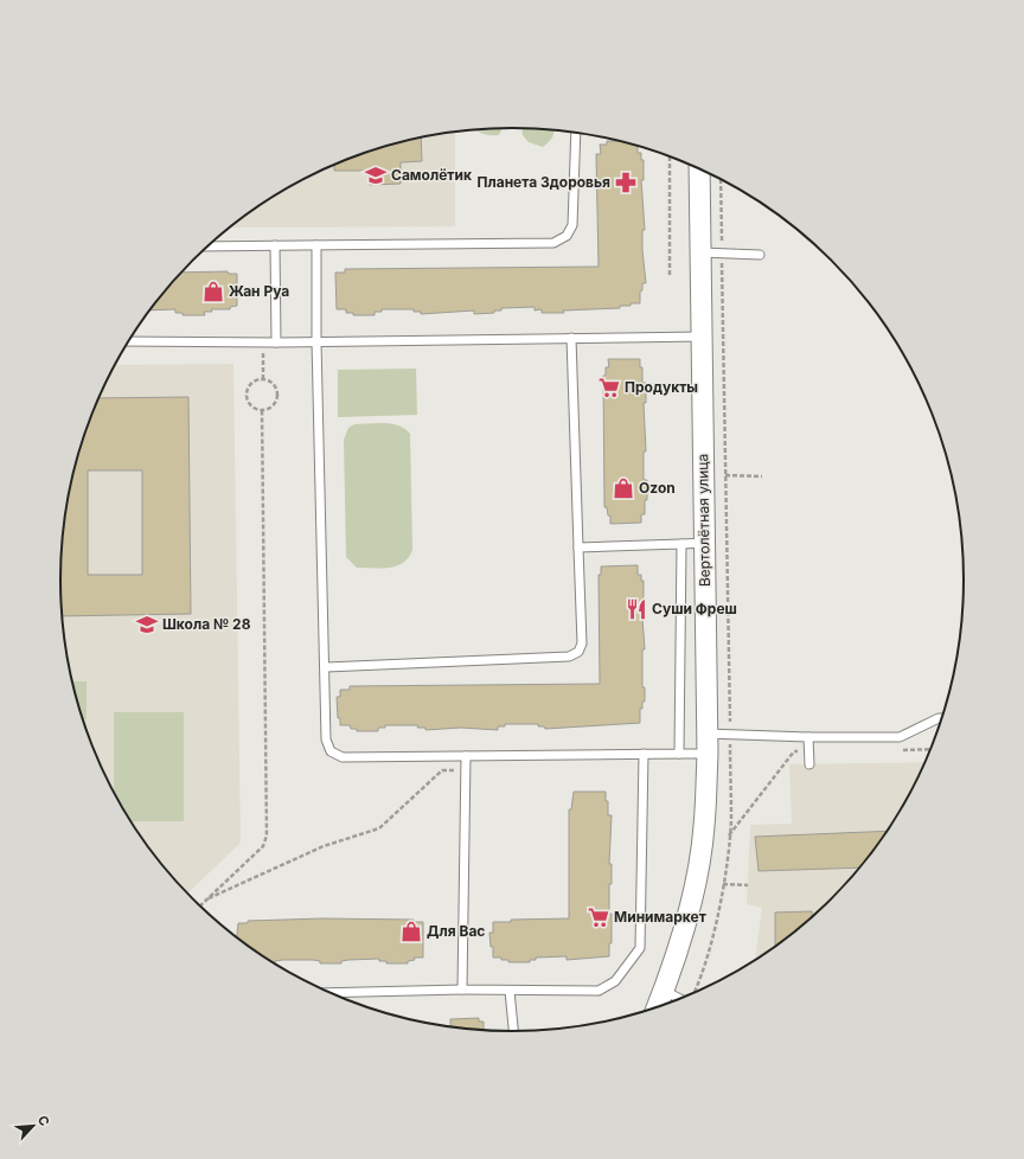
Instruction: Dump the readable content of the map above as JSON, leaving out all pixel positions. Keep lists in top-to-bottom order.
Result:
{
  "streets": {
    "street": ["Вертолётная улица"]
  },
  "places": {
    "school or university": ["Самолётик", "Школа № 28"],
    "pharmacy": ["Планета Здоровья"],
    "shop": ["Жан Руа", "Ozon", "Для Вас"],
    "supermarket": ["Продукты", "Минимаркет"],
    "restaurant": ["Суши Фреш"]
  },
  "north": "top right"
}
